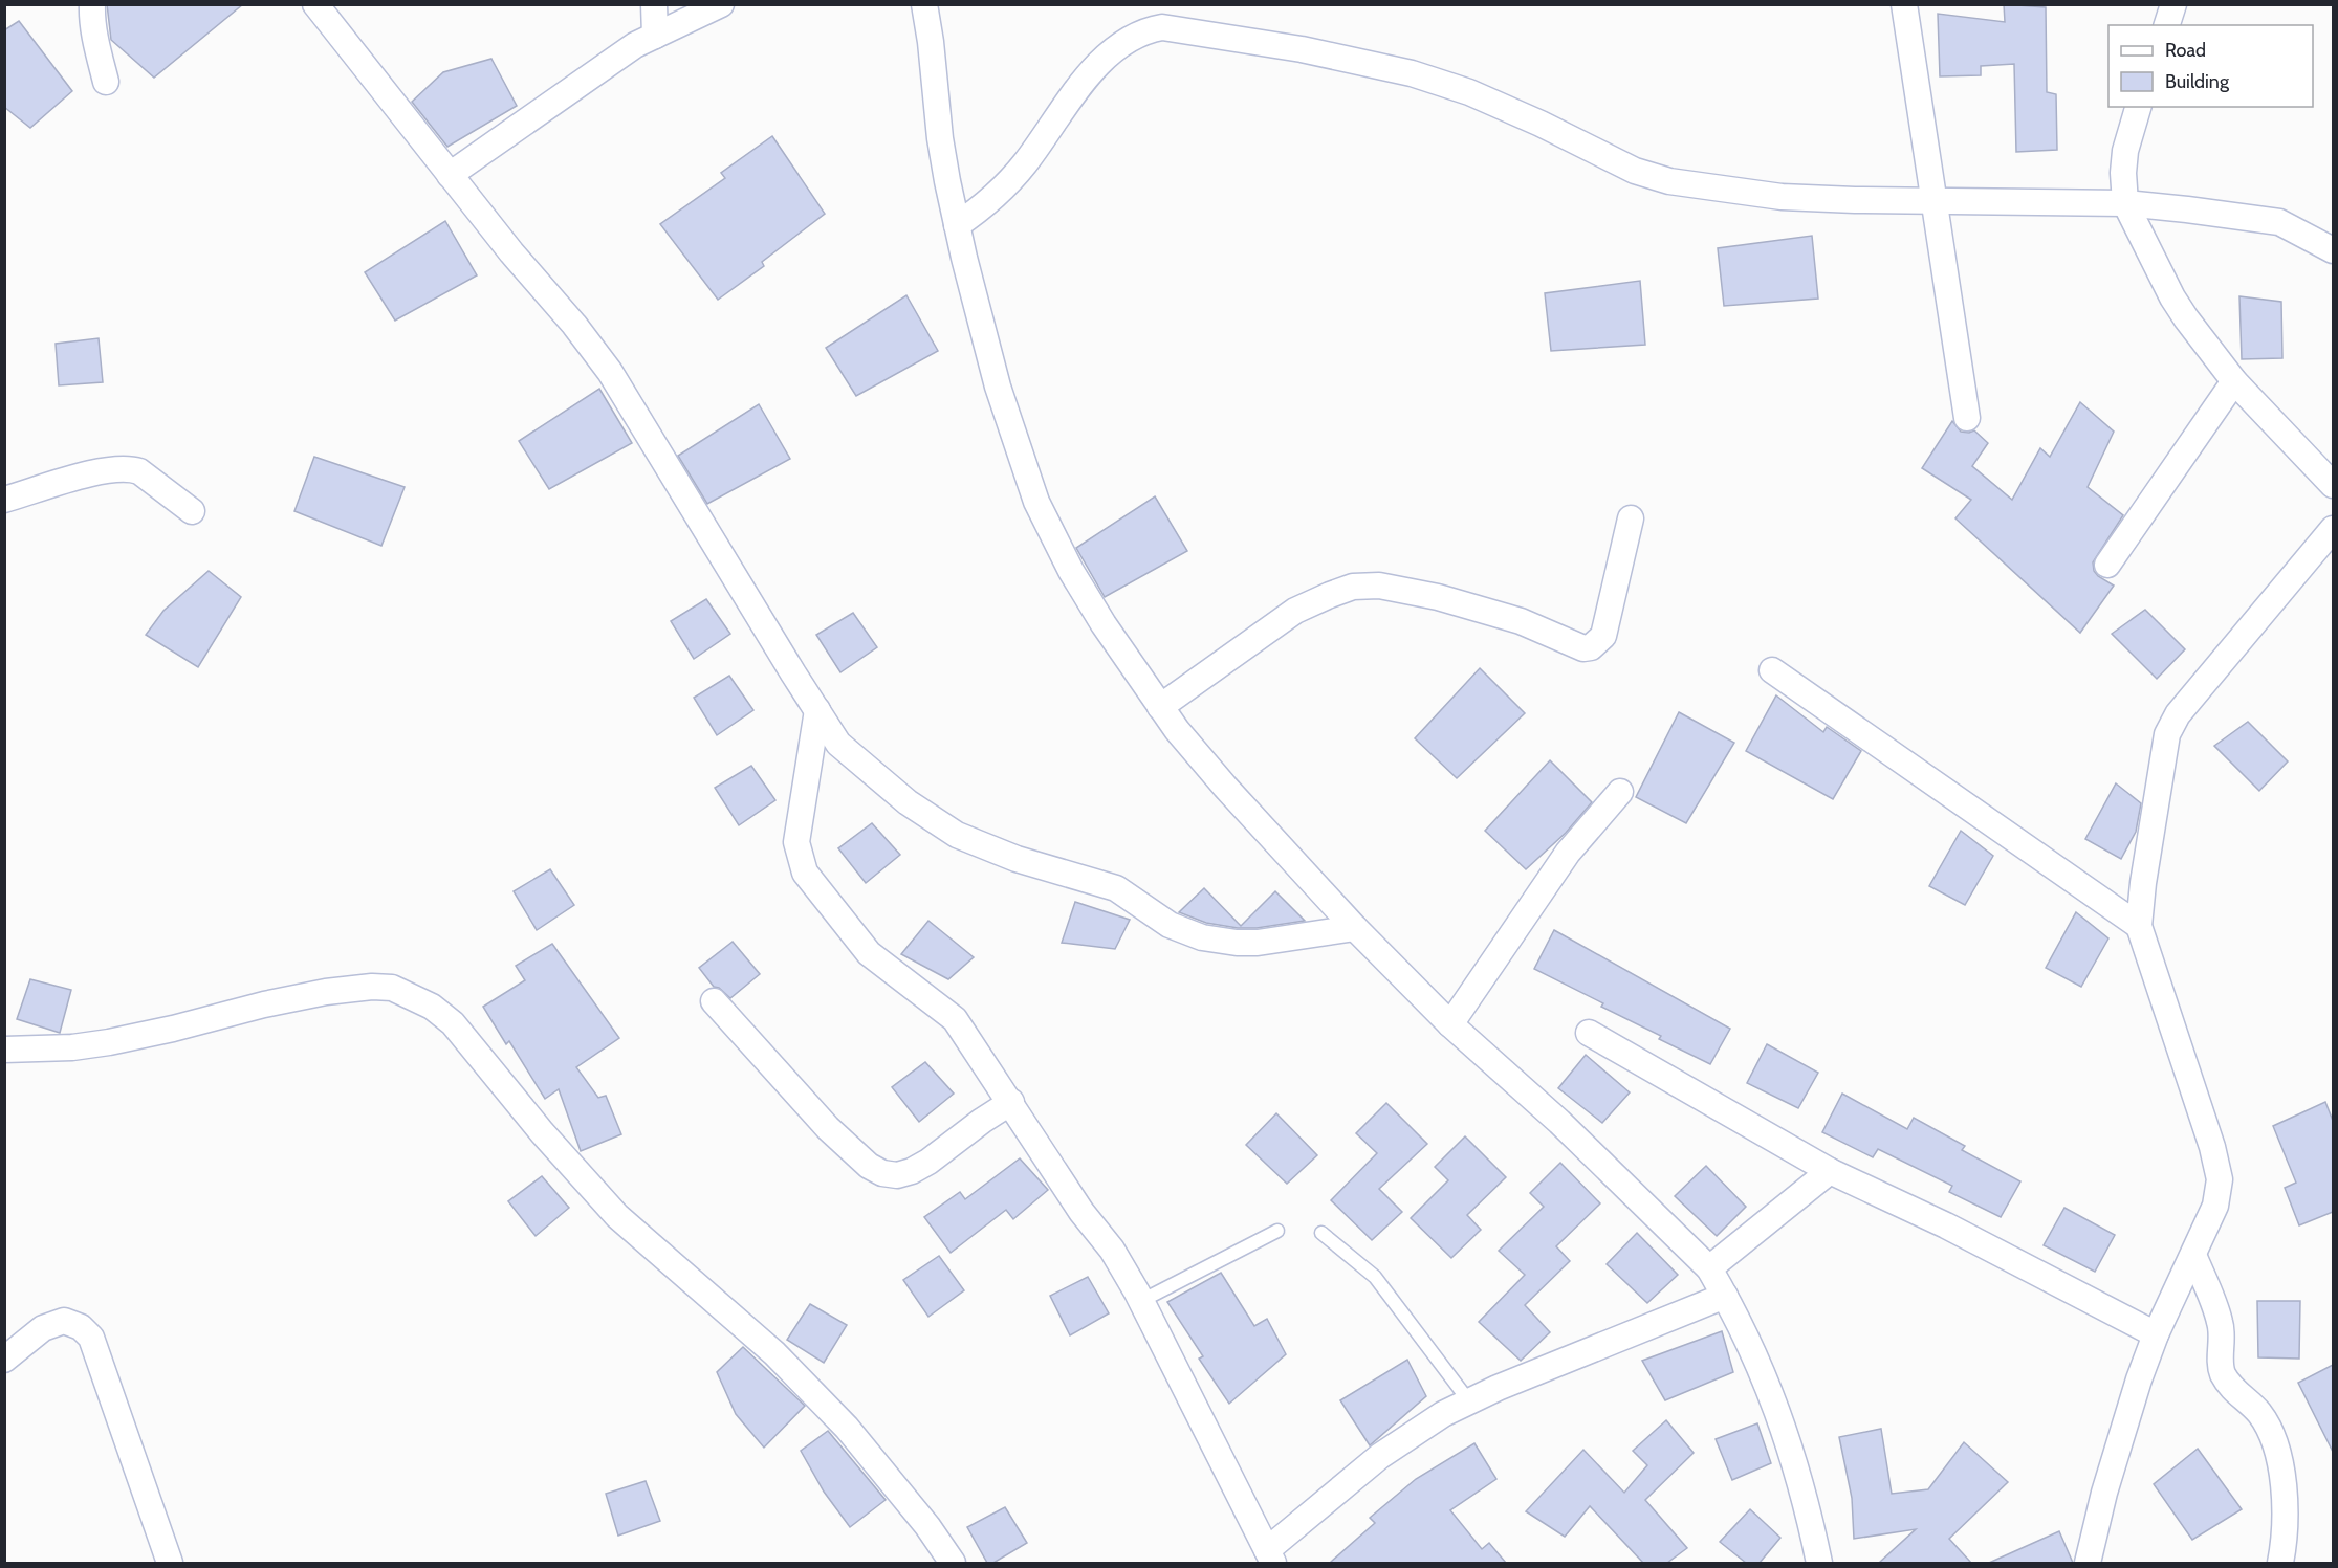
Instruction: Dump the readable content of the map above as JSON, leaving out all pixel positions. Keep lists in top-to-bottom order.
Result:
{
  "legend": ["Road", "Building"]
}
